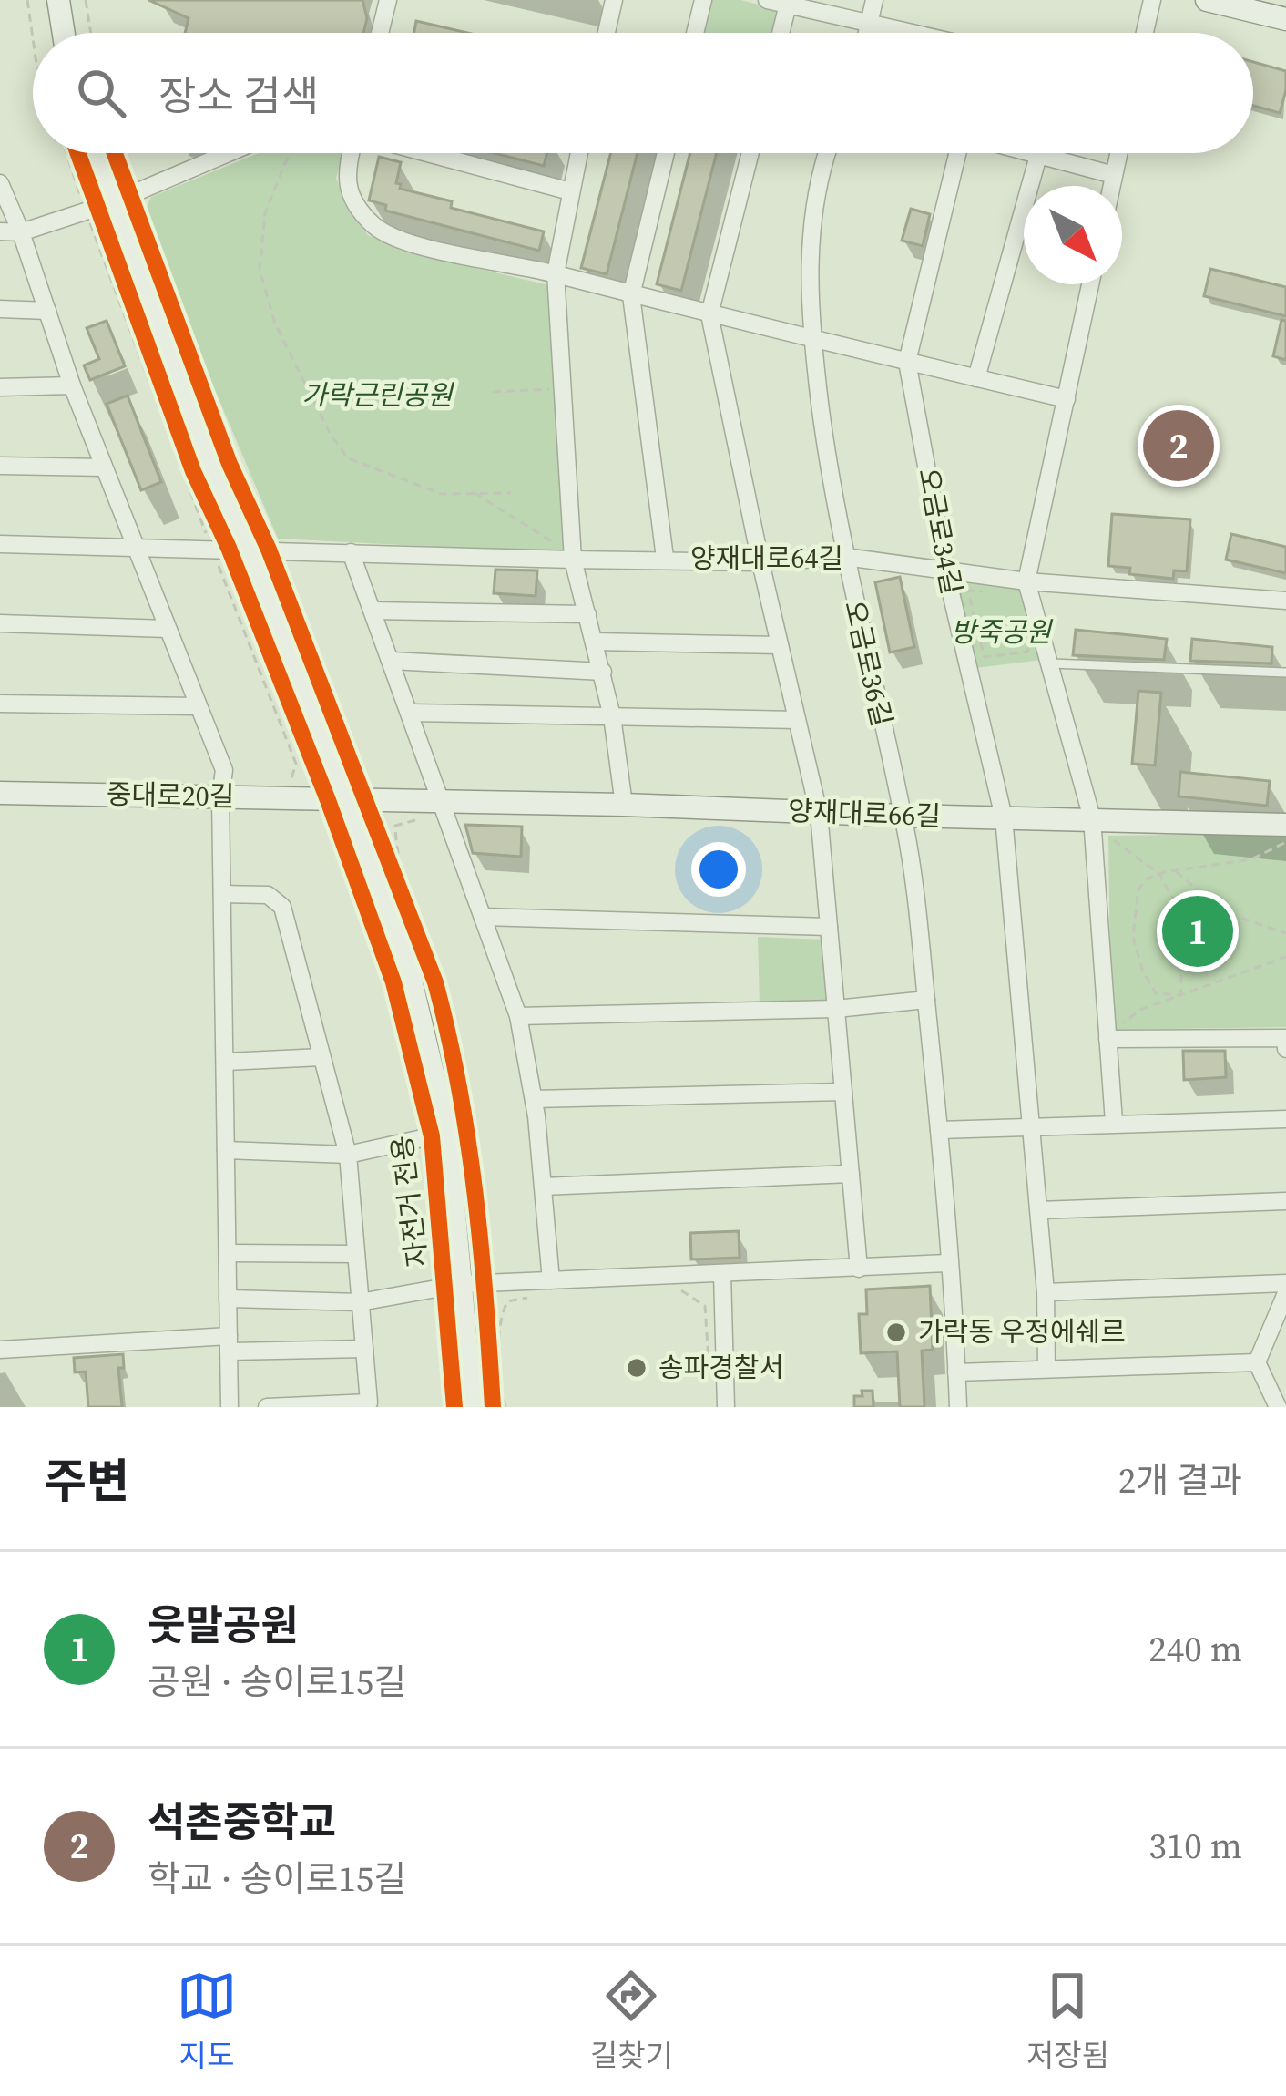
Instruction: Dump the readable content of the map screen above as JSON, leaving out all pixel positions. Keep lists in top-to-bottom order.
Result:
{
  "streets": {
    "main road": ["중대로20길", "양재대로66길"],
    "street": ["오금로34길", "양재대로64길", "오금로36길"],
    "cycle path": ["자전거 전용"]
  },
  "crossings": [
    ["오금로34길", "양재대로64길"],
    ["오금로34길", "양재대로66길"],
    ["양재대로64길", "오금로36길"],
    ["오금로36길", "양재대로66길"],
    ["중대로20길", "양재대로66길"]
  ],
  "parks": ["가락근린공원", "방죽공원"],
  "places": ["가락동 우정에쉐르", "송파경찰서"],
  "north": "bottom right",
  "page": {
    "search": "장소 검색",
    "pins": ["2", "1"],
    "heading": ["주변", "2개 결과"],
    "list": [
      {
        "mark": "1",
        "name": "웃말공원",
        "note": "공원 · 송이로15길",
        "value": "240 m"
      },
      {
        "mark": "2",
        "name": "석촌중학교",
        "note": "학교 · 송이로15길",
        "value": "310 m"
      }
    ],
    "nav": ["지도", "길찾기", "저장됨"]
  }
}
